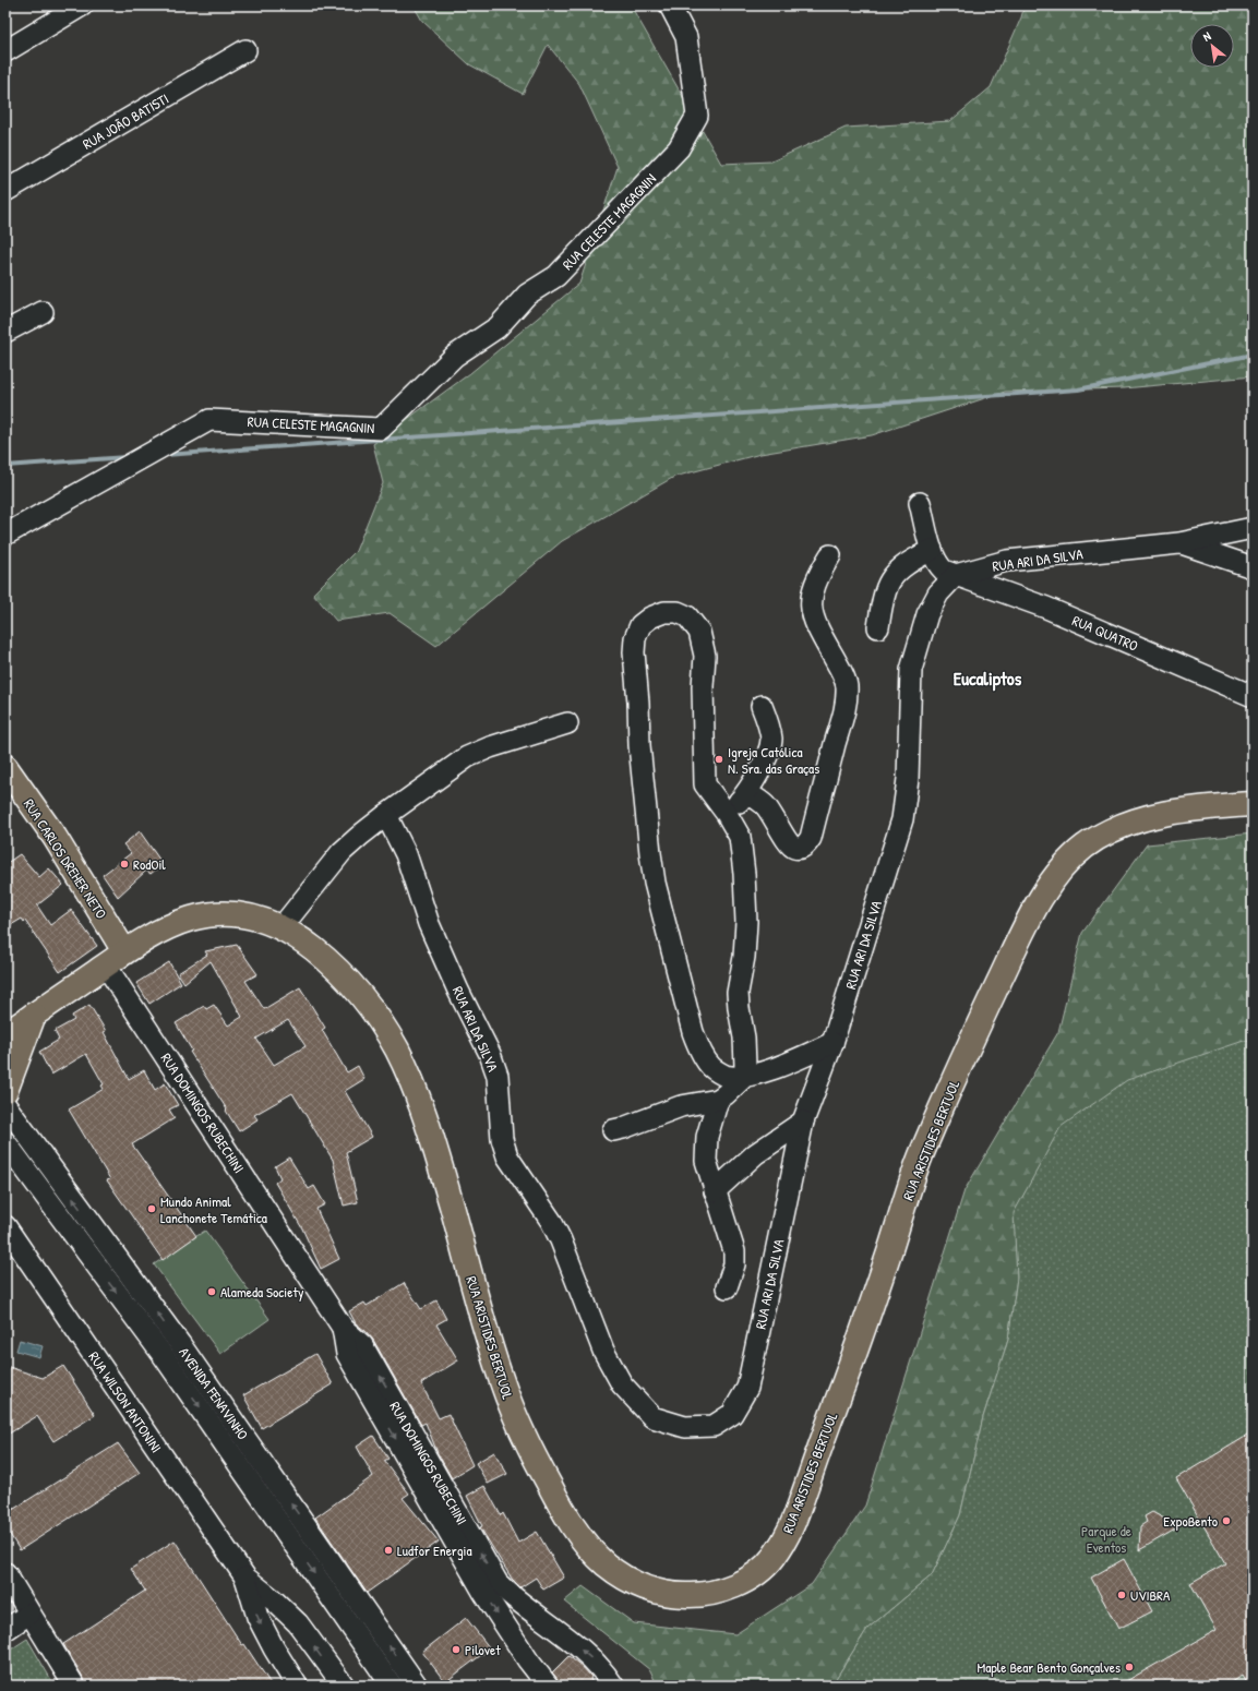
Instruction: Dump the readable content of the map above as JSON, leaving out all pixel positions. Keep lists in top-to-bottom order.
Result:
{
  "streets": {
    "main road": ["RUA CARLOS DREHER NETO", "RUA ARISTIDES BERTUOL"],
    "street": [
      "RUA JOÃO BATISTI",
      "RUA CELESTE MAGAGNIN",
      "RUA ARI DA SILVA",
      "RUA QUATRO",
      "RUA DOMINGOS RUBECHINI",
      "AVENIDA FENAVINHO",
      "RUA WILSON ANTONINI"
    ]
  },
  "crossings": [
    ["RUA ARI DA SILVA", "RUA QUATRO"],
    ["RUA CARLOS DREHER NETO", "RUA ARISTIDES BERTUOL"],
    ["RUA DOMINGOS RUBECHINI", "RUA ARISTIDES BERTUOL"]
  ],
  "districts": ["Eucaliptos"],
  "parks": ["Parque de Eventos"],
  "places": [
    "Igreja Católica N. Sra. das Graças",
    "RodOil",
    "Mundo Animal Lanchonete Temática",
    "Alameda Society",
    "ExpoBento",
    "Ludfor Energia",
    "UVIBRA",
    "Pilovet",
    "Maple Bear Bento Gonçalves"
  ],
  "north": "top left"
}
